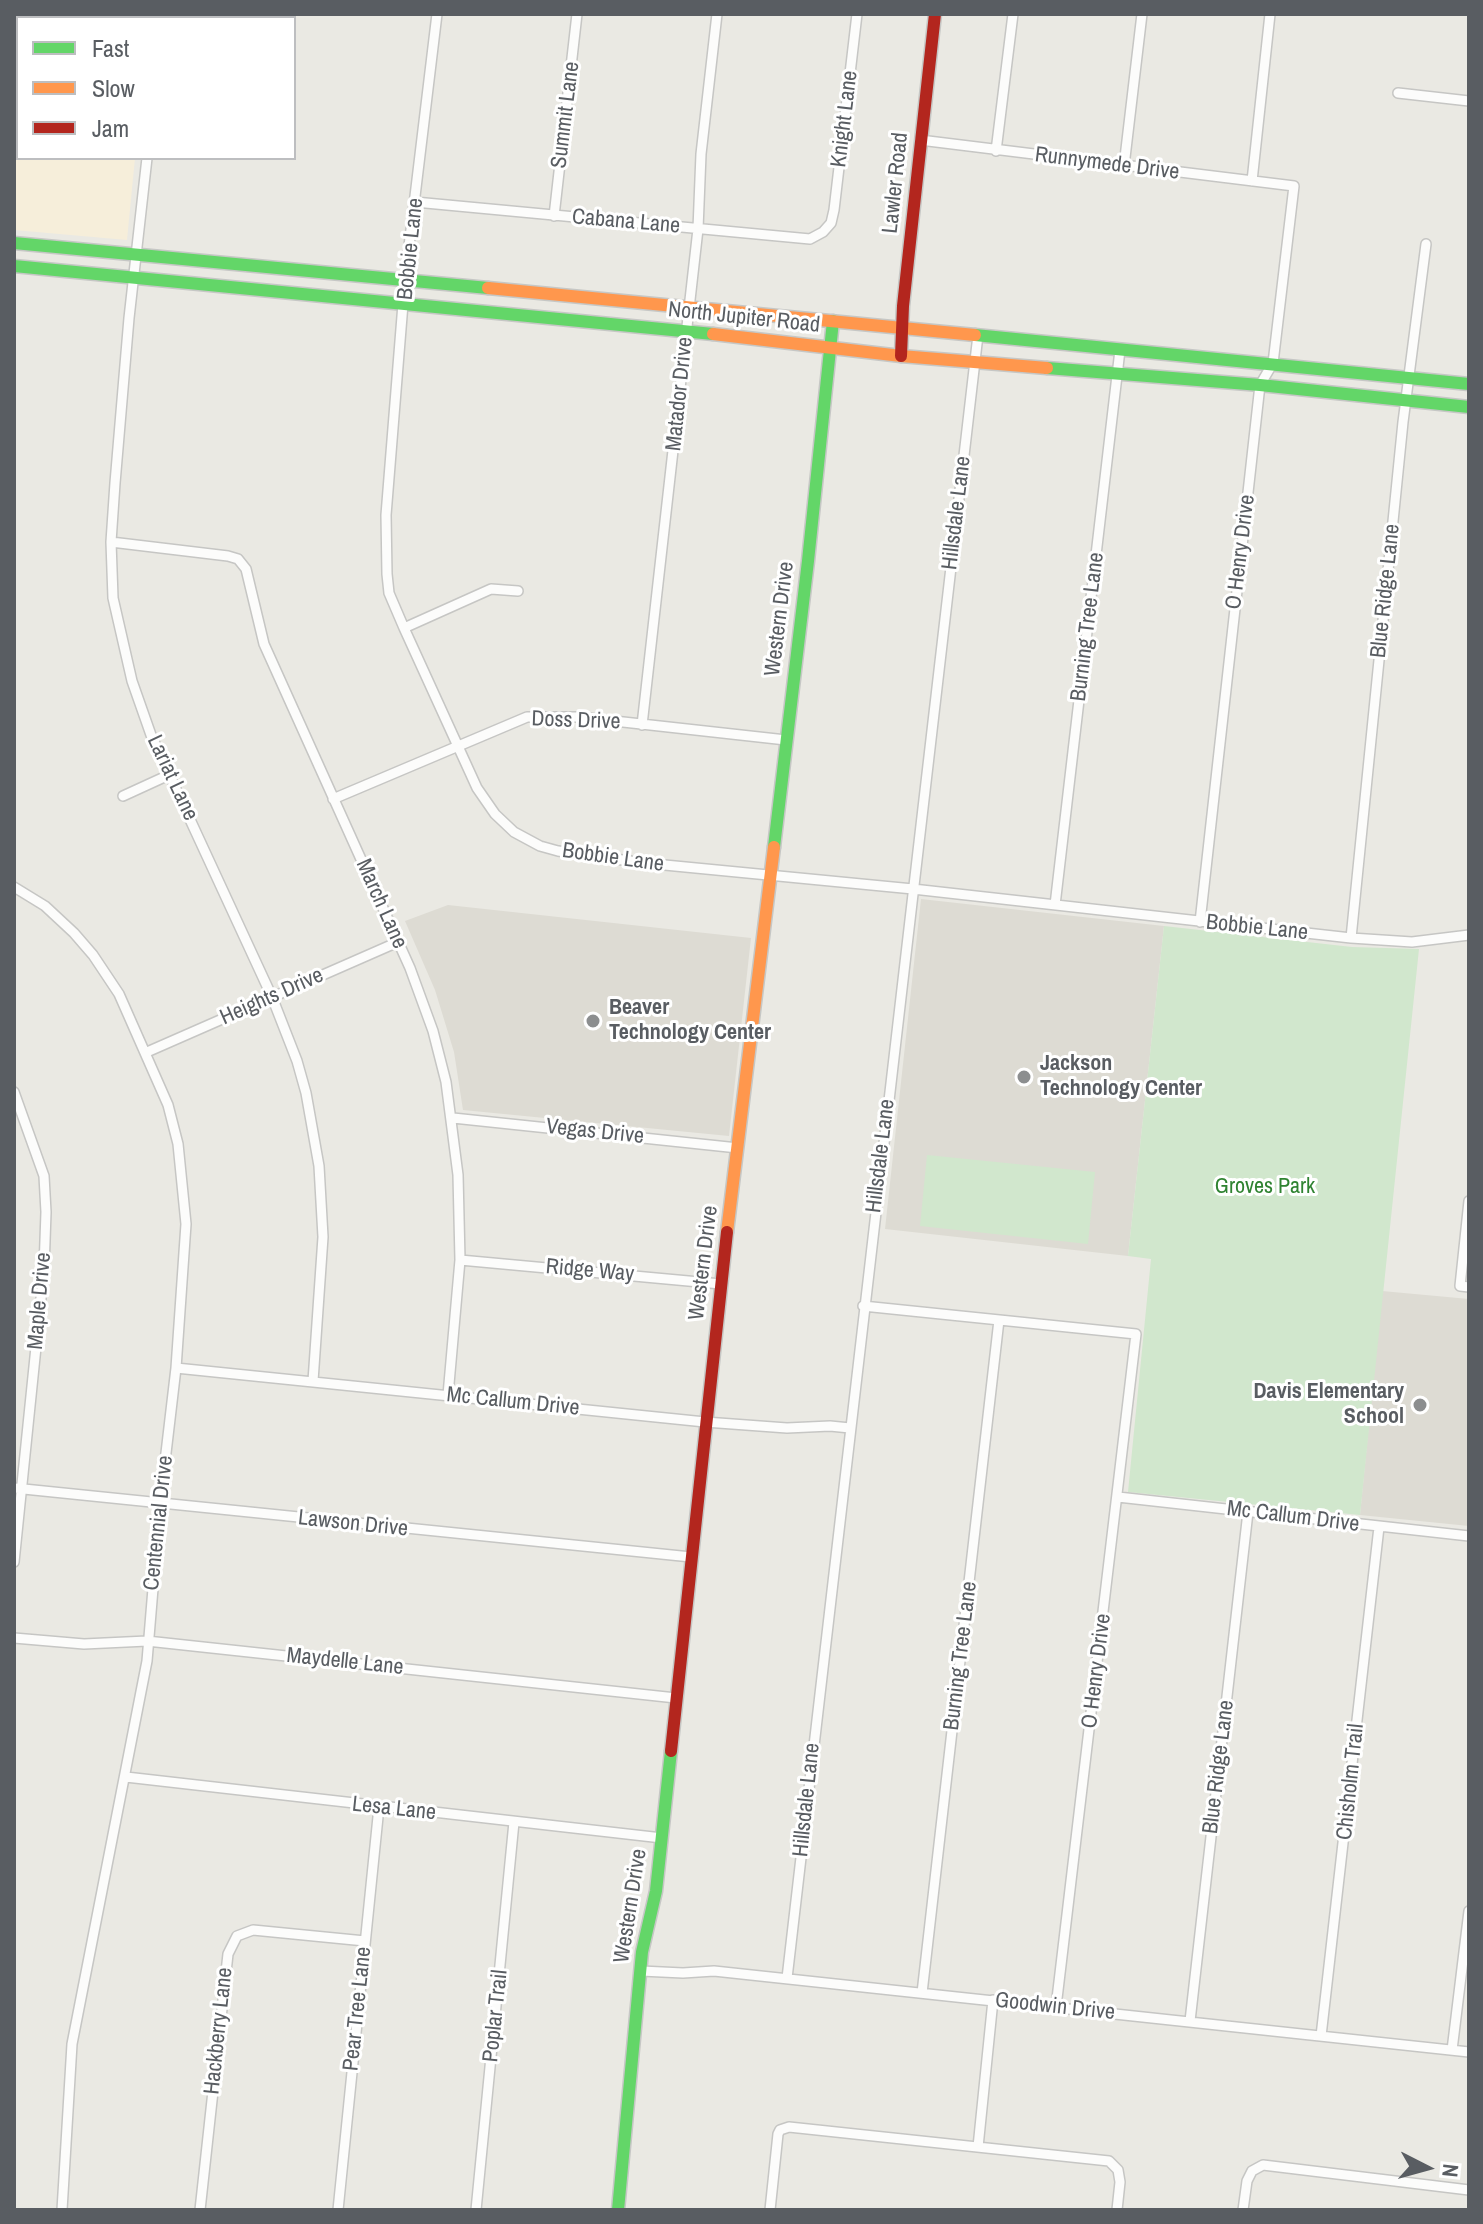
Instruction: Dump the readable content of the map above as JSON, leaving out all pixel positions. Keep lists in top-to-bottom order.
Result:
{
  "streets": {
    "main road": ["Lawler Road", "North Jupiter Road", "Western Drive"],
    "street": [
      "Summit Lane",
      "Knight Lane",
      "Runnymede Drive",
      "Cabana Lane",
      "Bobbie Lane",
      "Matador Drive",
      "Hillsdale Lane",
      "O Henry Drive",
      "Blue Ridge Lane",
      "Burning Tree Lane",
      "Doss Drive",
      "Lariat Lane",
      "March Lane",
      "Heights Drive",
      "Vegas Drive",
      "Ridge Way",
      "Maple Drive",
      "Mc Callum Drive",
      "Centennial Drive",
      "Lawson Drive",
      "Maydelle Lane",
      "Chisholm Trail",
      "Lesa Lane",
      "Goodwin Drive",
      "Pear Tree Lane",
      "Poplar Trail",
      "Hackberry Lane"
    ]
  },
  "crossings": [
    ["Summit Lane", "Cabana Lane"],
    ["Knight Lane", "Cabana Lane"],
    ["Runnymede Drive", "Lawler Road"],
    ["Runnymede Drive", "O Henry Drive"],
    ["Lawler Road", "North Jupiter Road"],
    ["Cabana Lane", "Bobbie Lane"],
    ["Cabana Lane", "Matador Drive"],
    ["Bobbie Lane", "North Jupiter Road"],
    ["Bobbie Lane", "Hillsdale Lane"],
    ["Bobbie Lane", "O Henry Drive"],
    ["Bobbie Lane", "Blue Ridge Lane"],
    ["Bobbie Lane", "Western Drive"],
    ["Bobbie Lane", "Burning Tree Lane"],
    ["Bobbie Lane", "Doss Drive"],
    ["North Jupiter Road", "Matador Drive"],
    ["North Jupiter Road", "Hillsdale Lane"],
    ["North Jupiter Road", "O Henry Drive"],
    ["North Jupiter Road", "Blue Ridge Lane"],
    ["North Jupiter Road", "Western Drive"],
    ["North Jupiter Road", "Burning Tree Lane"],
    ["North Jupiter Road", "Lariat Lane"],
    ["Matador Drive", "Doss Drive"],
    ["Hillsdale Lane", "Mc Callum Drive"],
    ["Hillsdale Lane", "Goodwin Drive"],
    ["O Henry Drive", "Burning Tree Lane"],
    ["O Henry Drive", "Mc Callum Drive"],
    ["O Henry Drive", "Goodwin Drive"],
    ["Blue Ridge Lane", "Mc Callum Drive"],
    ["Blue Ridge Lane", "Goodwin Drive"],
    ["Western Drive", "Doss Drive"],
    ["Western Drive", "Vegas Drive"],
    ["Western Drive", "Ridge Way"],
    ["Western Drive", "Mc Callum Drive"],
    ["Western Drive", "Lawson Drive"],
    ["Western Drive", "Maydelle Lane"],
    ["Western Drive", "Lesa Lane"],
    ["Western Drive", "Goodwin Drive"],
    ["Burning Tree Lane", "Goodwin Drive"],
    ["Doss Drive", "March Lane"],
    ["Lariat Lane", "March Lane"],
    ["Lariat Lane", "Heights Drive"],
    ["Lariat Lane", "Mc Callum Drive"],
    ["March Lane", "Heights Drive"],
    ["March Lane", "Vegas Drive"],
    ["March Lane", "Ridge Way"],
    ["March Lane", "Mc Callum Drive"],
    ["Heights Drive", "Centennial Drive"],
    ["Maple Drive", "Lawson Drive"],
    ["Mc Callum Drive", "Centennial Drive"],
    ["Mc Callum Drive", "Chisholm Trail"],
    ["Centennial Drive", "Lawson Drive"],
    ["Centennial Drive", "Maydelle Lane"],
    ["Centennial Drive", "Lesa Lane"],
    ["Chisholm Trail", "Goodwin Drive"],
    ["Lesa Lane", "Pear Tree Lane"],
    ["Lesa Lane", "Poplar Trail"],
    ["Pear Tree Lane", "Hackberry Lane"]
  ],
  "parks": ["Groves Park"],
  "places": ["Beaver Technology Center", "Jackson Technology Center", "Davis Elementary School"],
  "legend": ["Fast", "Slow", "Jam"],
  "north": "right"
}
